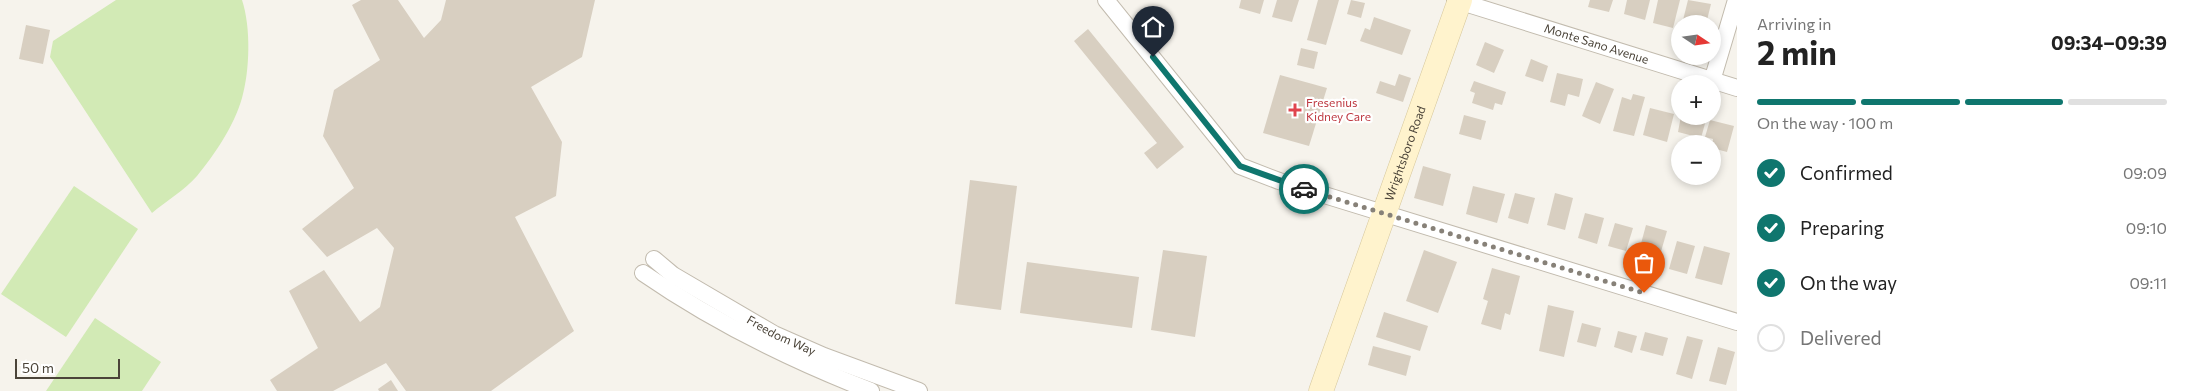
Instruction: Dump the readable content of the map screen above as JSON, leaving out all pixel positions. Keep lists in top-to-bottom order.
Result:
{
  "streets": {
    "main road": ["Wrightsboro Road"],
    "street": ["Monte Sano Avenue", "Freedom Way"]
  },
  "crossings": [
    ["Monte Sano Avenue", "Wrightsboro Road"]
  ],
  "places": {
    "health": ["Fresenius Kidney Care"]
  },
  "scale_bar": "50 m",
  "north": "right",
  "page": {
    "heading": ["2 min", "Arriving in", "09:34–09:39"],
    "map_buttons": ["+", "−"],
    "bar": "On the way · 100 m",
    "list": [
      ["Confirmed", "09:09"],
      ["Preparing", "09:10"],
      ["On the way", "09:11"],
      "Delivered"
    ],
    "scale": "50 m"
  }
}
